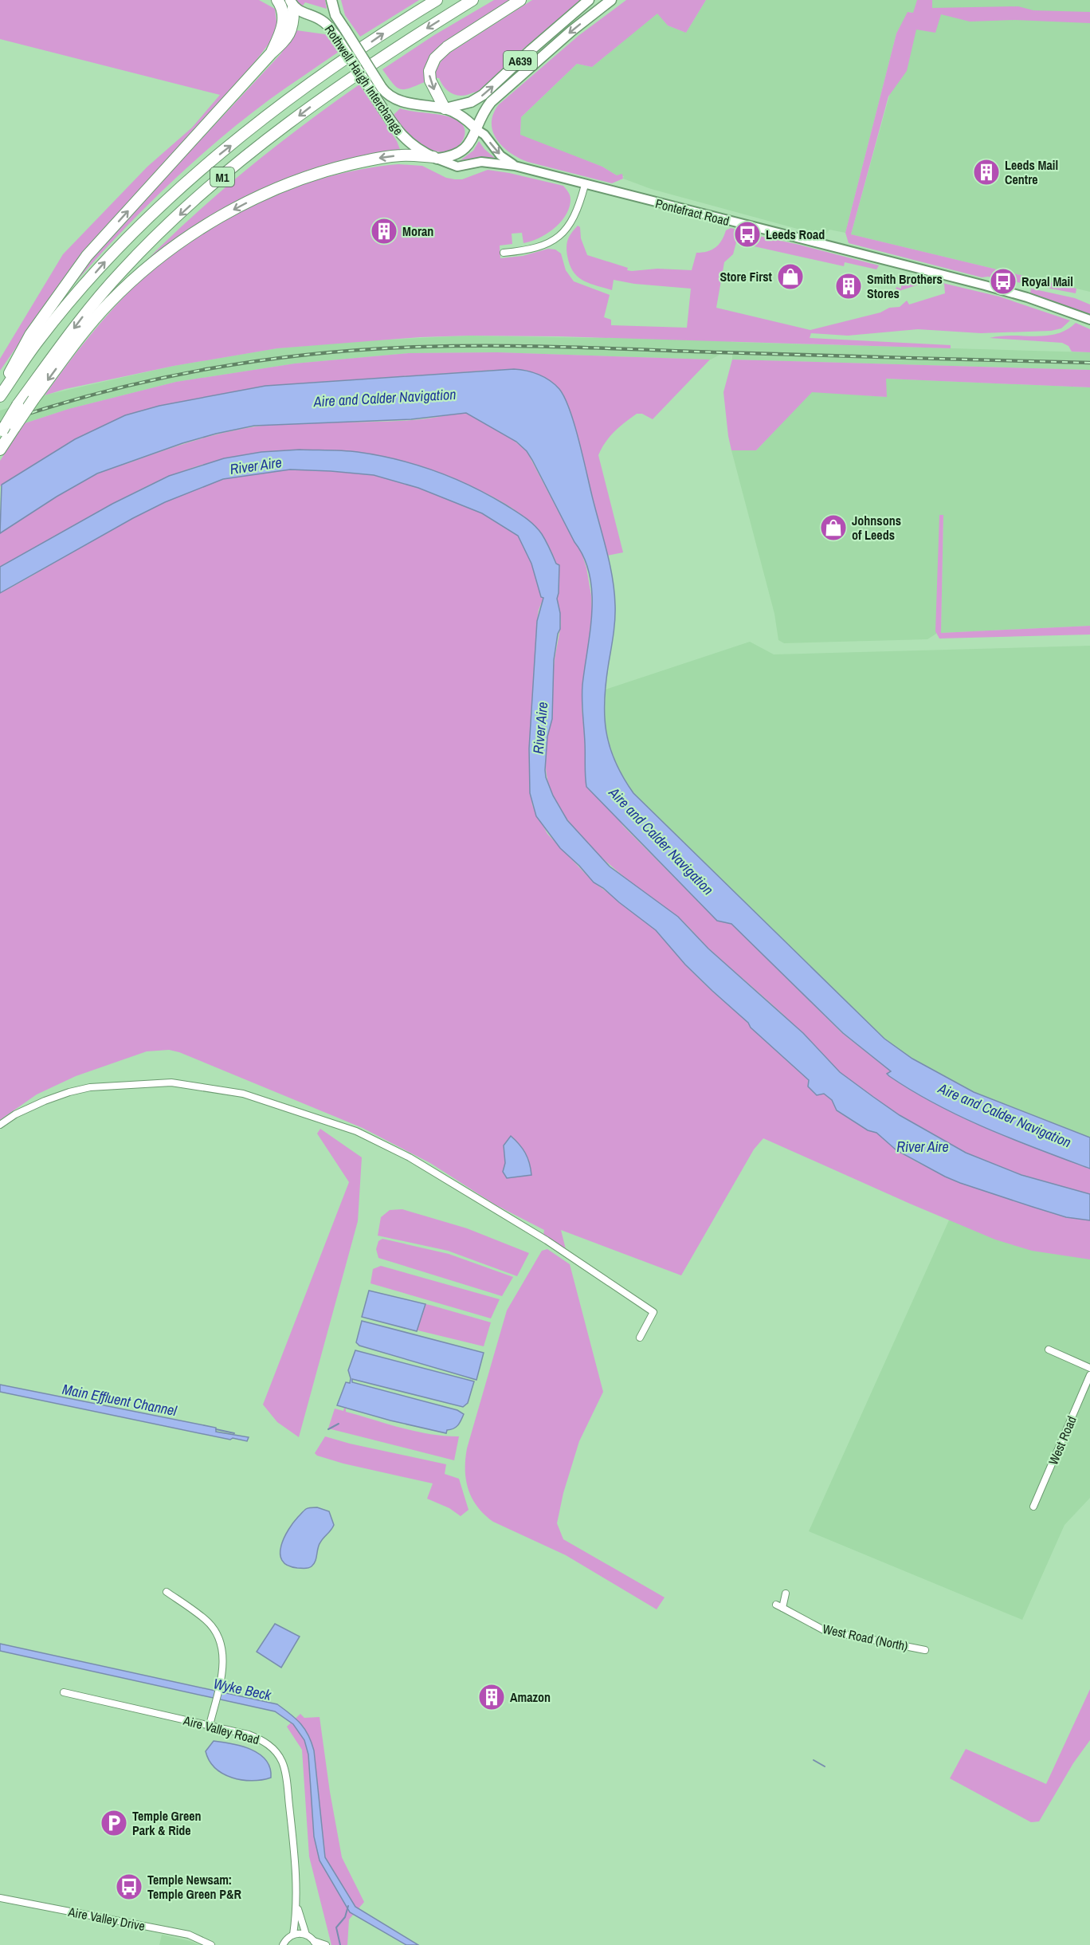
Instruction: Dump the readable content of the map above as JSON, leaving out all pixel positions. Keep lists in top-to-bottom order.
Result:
{
  "streets": {
    "highway": ["M1"],
    "main road": ["A639", "Rothwell Haigh Interchange", "Pontefract Road"],
    "street": [
      "West Road",
      "West Road (North)",
      "Aire Valley Road",
      "Aire Valley Drive"
    ]
  },
  "crossings": [
    ["A639", "Rothwell Haigh Interchange"],
    ["A639", "Pontefract Road"],
    ["Rothwell Haigh Interchange", "Pontefract Road"]
  ],
  "water": [
    "Aire and Calder Navigation",
    "River Aire",
    "Main Effluent Channel",
    "Wyke Beck"
  ],
  "places": {
    "building": [
      "Leeds Mail Centre",
      "Moran",
      "Smith Brothers Stores",
      "Amazon"
    ],
    "bus stop": ["Leeds Road", "Royal Mail", "Temple Newsam: Temple Green P&R"],
    "shop": ["Store First", "Johnsons of Leeds"],
    "parking": ["Temple Green Park & Ride"]
  }
}
